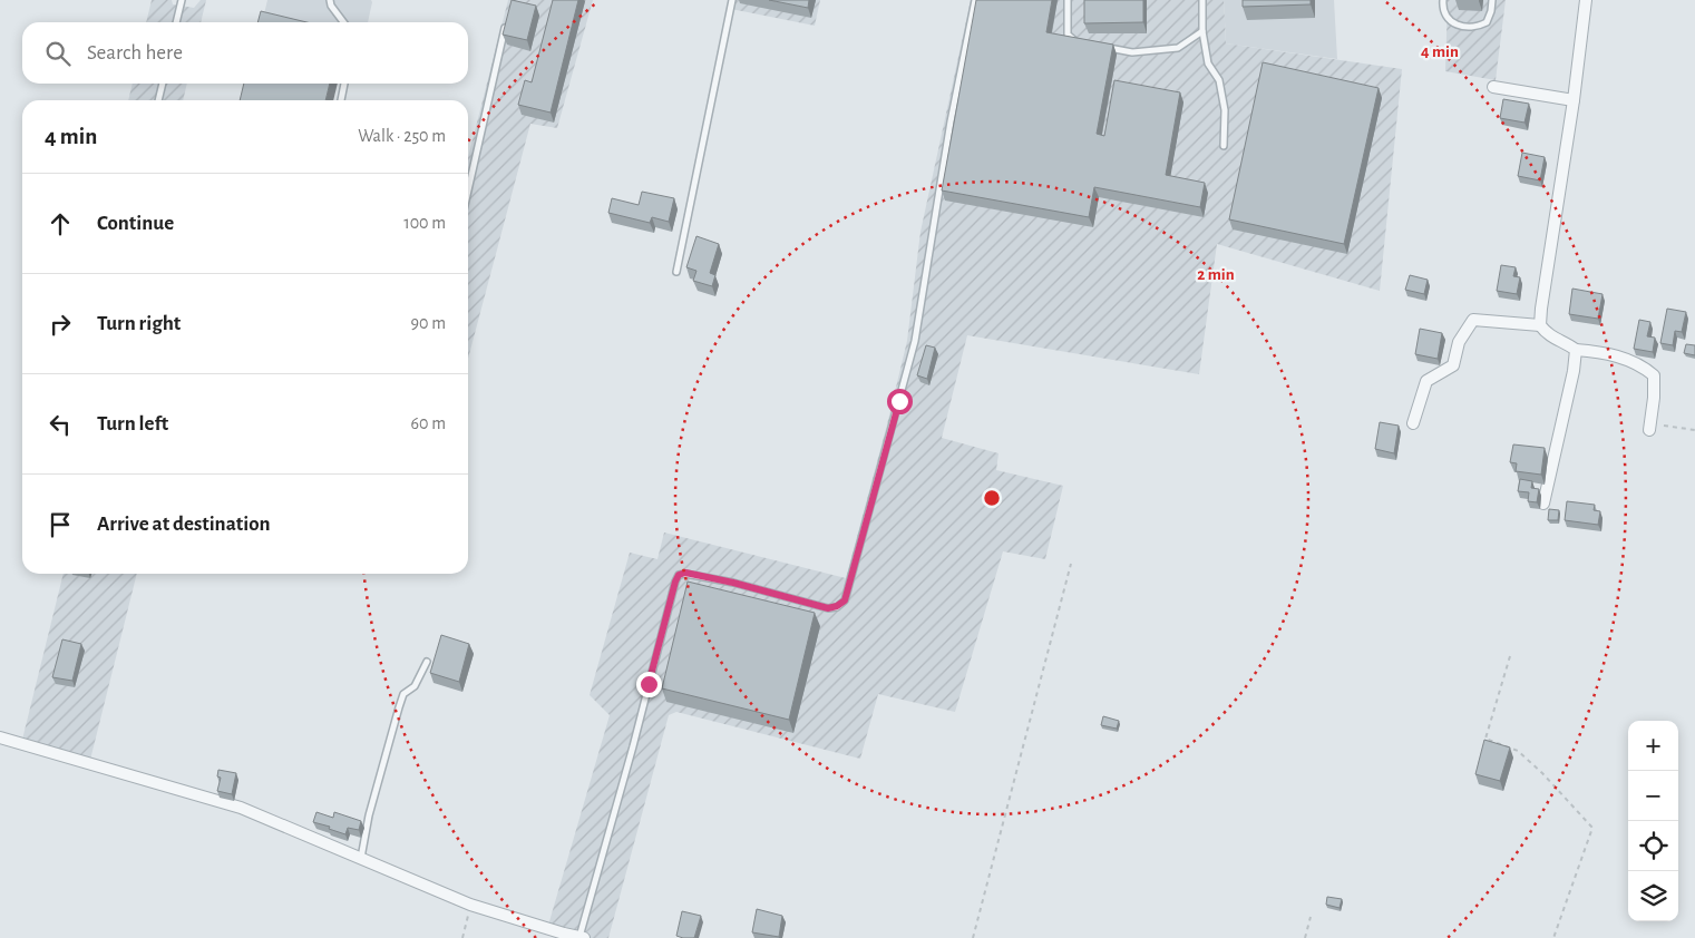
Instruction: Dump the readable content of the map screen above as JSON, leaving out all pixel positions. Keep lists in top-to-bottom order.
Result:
{
  "page": {
    "search": "Search here",
    "heading": ["4 min", "Walk · 250 m"],
    "list": [
      ["Continue", "100 m"],
      ["Turn right", "90 m"],
      ["Turn left", "60 m"],
      "Arrive at destination"
    ],
    "map_buttons": ["+", "−"]
  },
  "rings": ["4 min", "2 min"]
}
